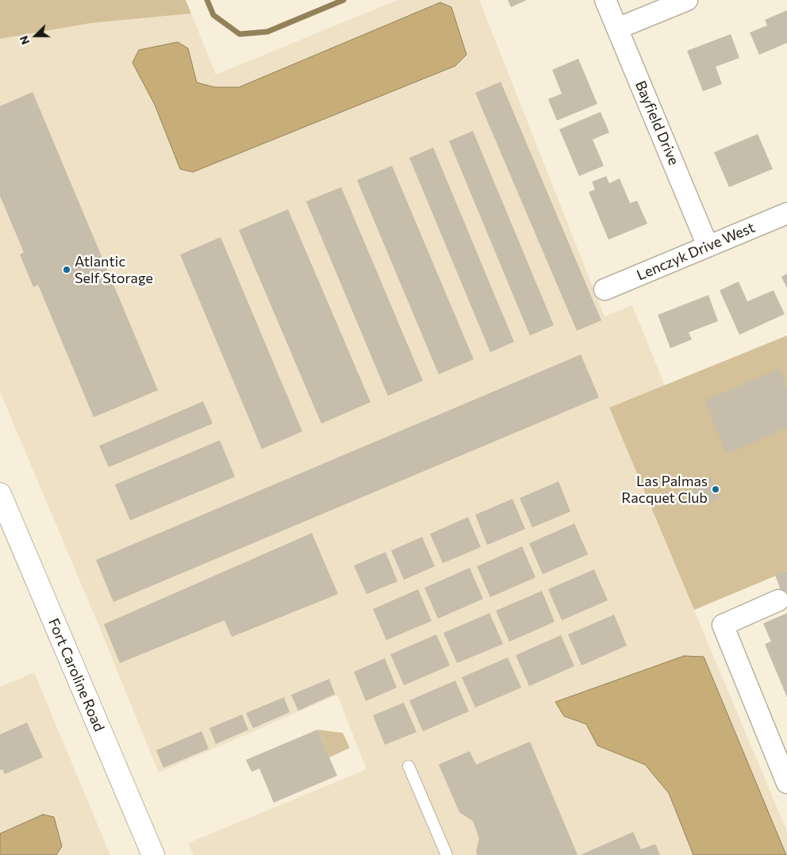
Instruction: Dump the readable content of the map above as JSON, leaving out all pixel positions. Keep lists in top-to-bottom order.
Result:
{
  "streets": {
    "street": ["Bayfield Drive", "Lenczyk Drive West", "Fort Caroline Road"]
  },
  "crossings": [
    ["Bayfield Drive", "Lenczyk Drive West"]
  ],
  "places": ["Atlantic Self Storage", "Las Palmas Racquet Club"],
  "north": "left"
}
